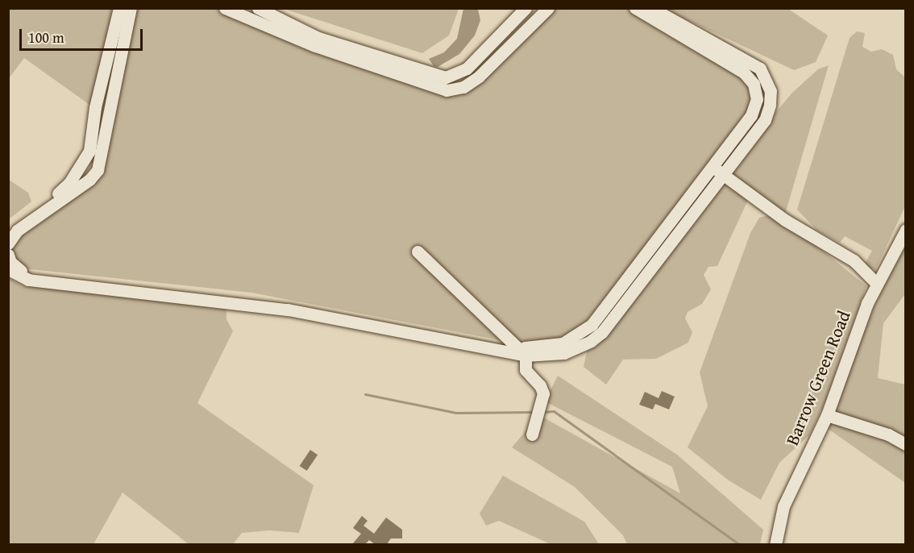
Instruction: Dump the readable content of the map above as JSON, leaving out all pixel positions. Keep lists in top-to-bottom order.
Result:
{
  "streets": {
    "street": ["Barrow Green Road"]
  },
  "scale_bar": "100 m"
}
